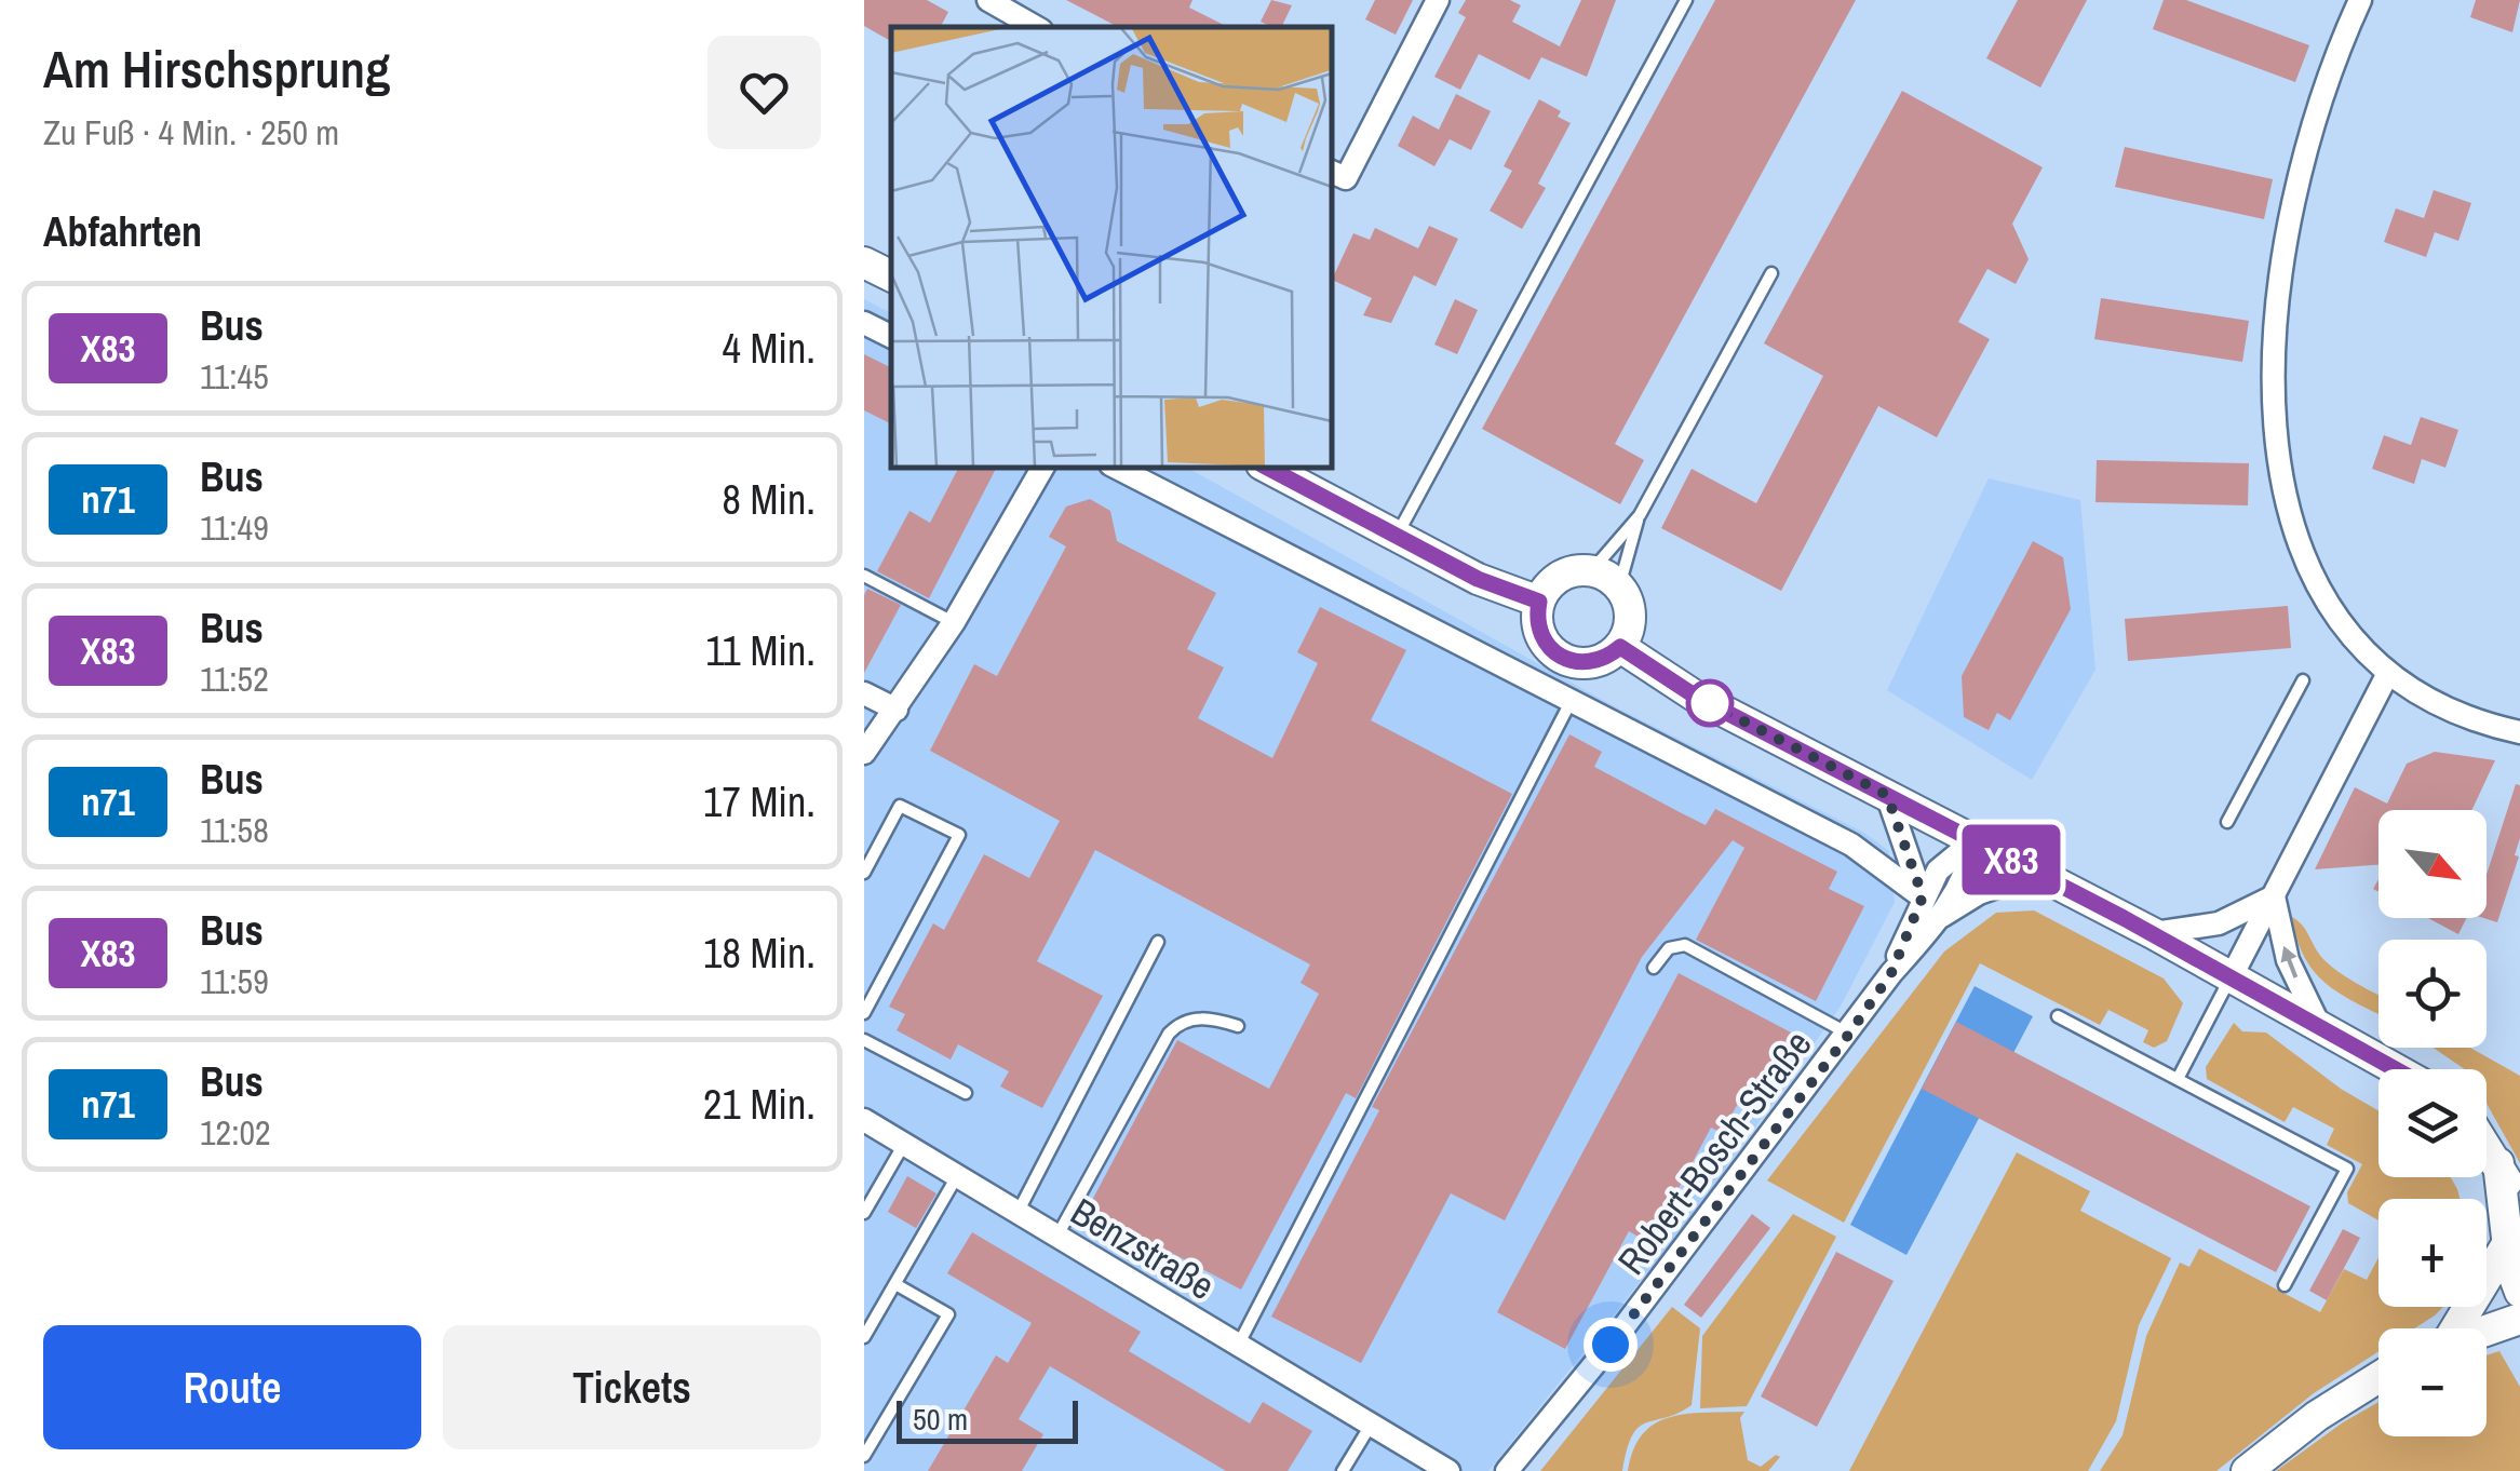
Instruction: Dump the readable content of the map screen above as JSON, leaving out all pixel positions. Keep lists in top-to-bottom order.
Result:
{
  "streets": {
    "street": ["Robert-Bosch-Straße", "Benzstraße"]
  },
  "lines": ["bus line X83"],
  "scale_bar": "50 m",
  "north": "bottom right",
  "page": {
    "heading": [
      ["Am Hirschsprung", "Zu Fuß · 4 Min. · 250 m"],
      "Abfahrten"
    ],
    "on_map": "X83",
    "list": [
      {
        "mark": "X83",
        "name": "Bus",
        "note": "11:45",
        "value": "4 Min."
      },
      {
        "mark": "n71",
        "name": "Bus",
        "note": "11:49",
        "value": "8 Min."
      },
      {
        "mark": "X83",
        "name": "Bus",
        "note": "11:52",
        "value": "11 Min."
      },
      {
        "mark": "n71",
        "name": "Bus",
        "note": "11:58",
        "value": "17 Min."
      },
      {
        "mark": "X83",
        "name": "Bus",
        "note": "11:59",
        "value": "18 Min."
      },
      {
        "mark": "n71",
        "name": "Bus",
        "note": "12:02",
        "value": "21 Min."
      }
    ],
    "map_buttons": ["+", "−"],
    "buttons": ["Route", "Tickets"],
    "scale": "50 m"
  }
}
